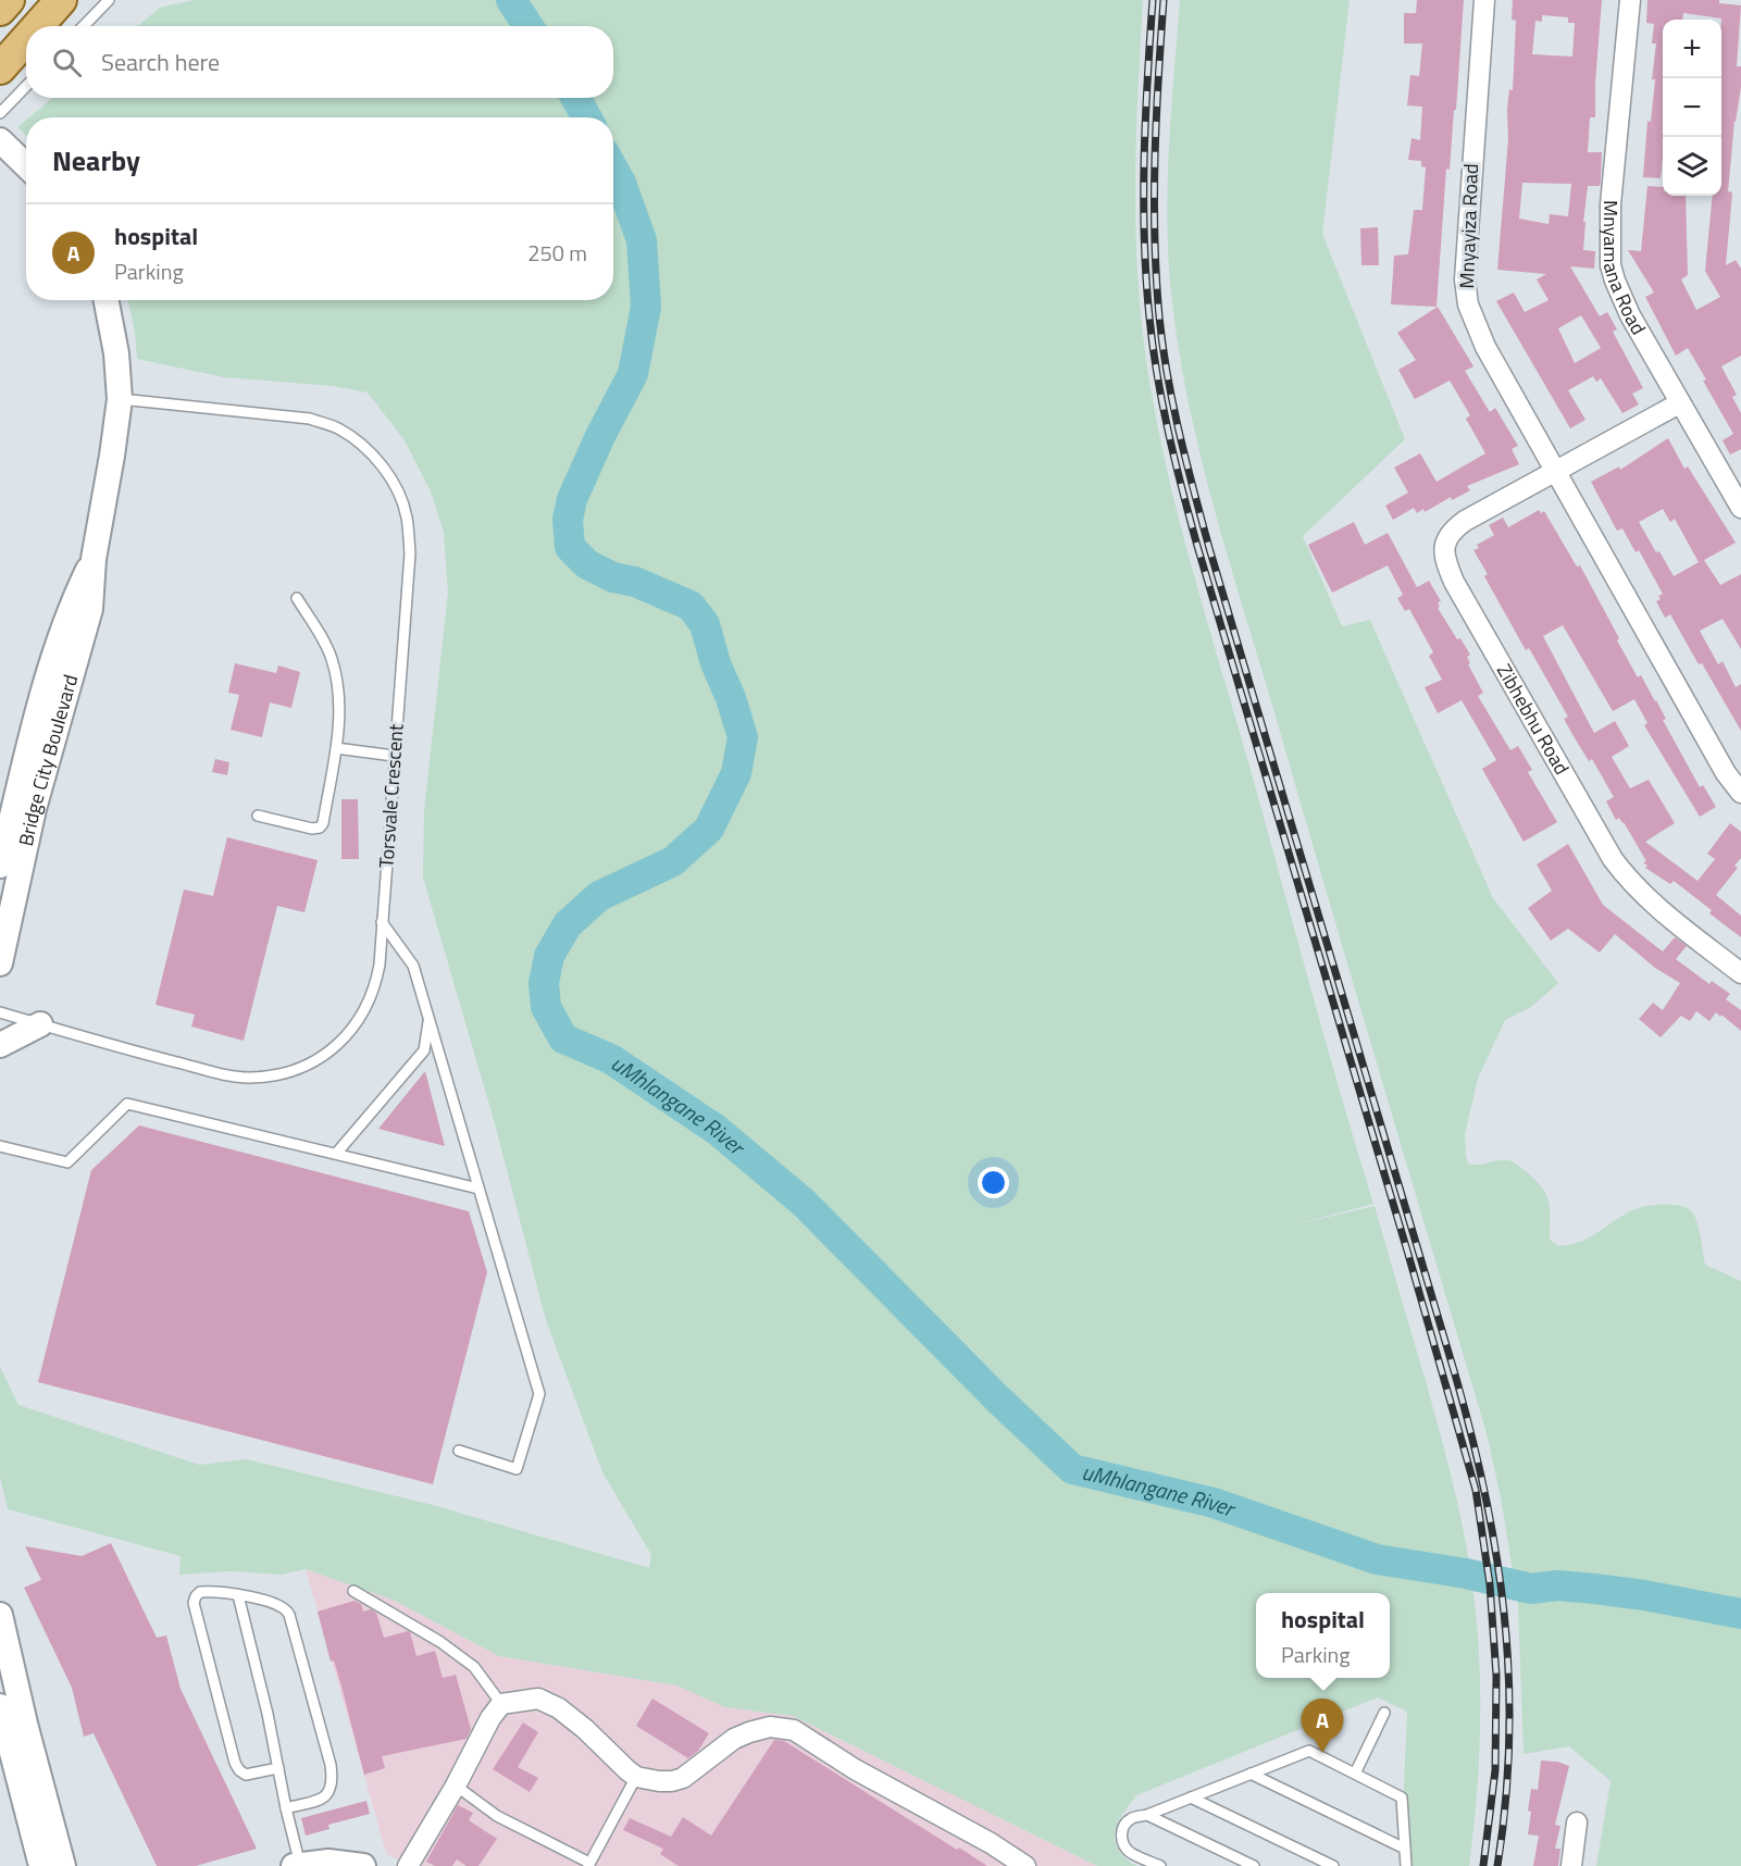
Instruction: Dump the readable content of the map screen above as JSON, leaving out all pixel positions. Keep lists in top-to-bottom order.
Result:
{
  "streets": {
    "street": [
      "Mnyayiza Road",
      "Mnyamana Road",
      "Zibhebhu Road",
      "Bridge City Boulevard"
    ],
    "lane": ["Torsvale Crescent"]
  },
  "crossings": [
    ["Mnyayiza Road", "Zibhebhu Road"],
    ["Bridge City Boulevard", "Torsvale Crescent"]
  ],
  "water": ["uMhlangane River"],
  "page": {
    "map_buttons": ["+", "−"],
    "search": "Search here",
    "heading": "Nearby",
    "list": [
      {
        "mark": "A",
        "name": "hospital",
        "note": "Parking",
        "value": "250 m"
      }
    ],
    "popup": ["hospital", "Parking"],
    "pins": "A"
  }
}
